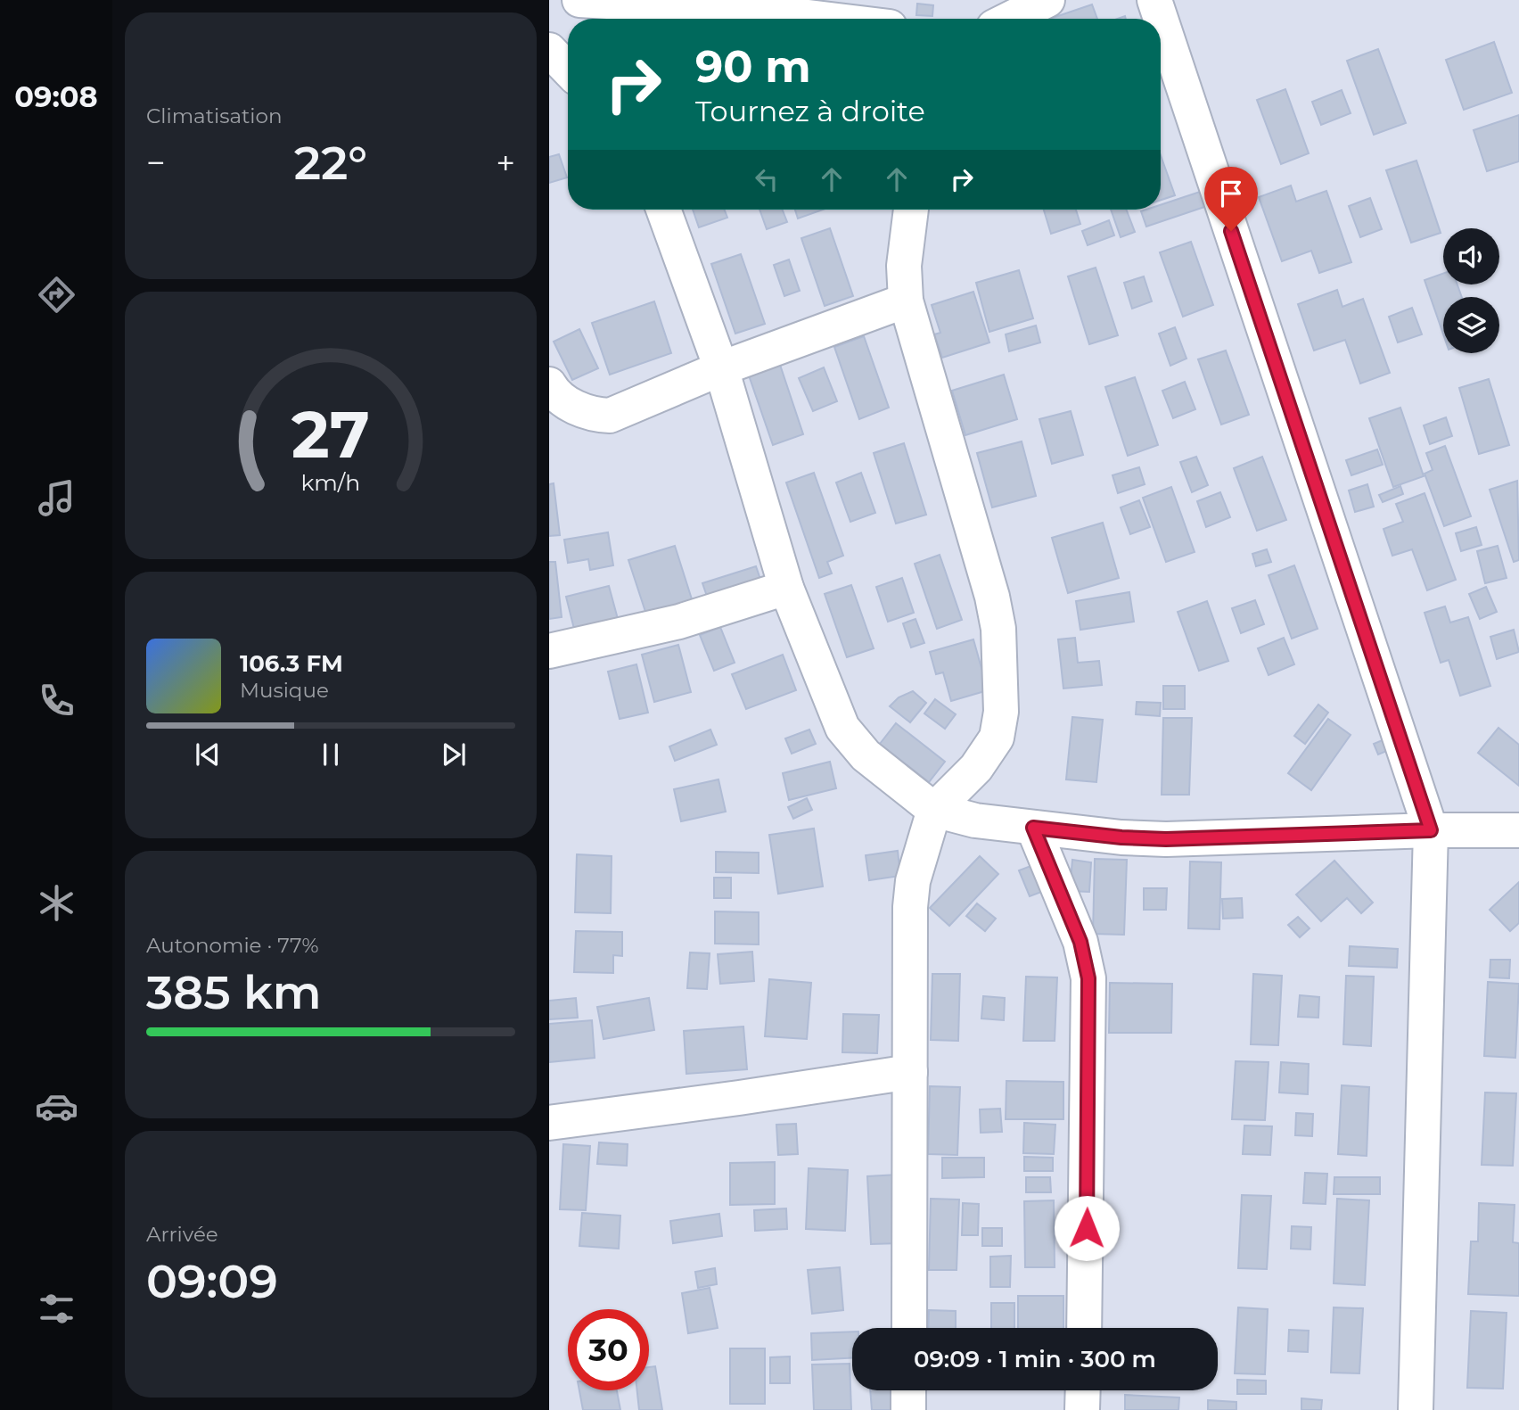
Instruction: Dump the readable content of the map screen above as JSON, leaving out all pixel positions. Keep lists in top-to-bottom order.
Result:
{
  "page": {
    "tabs": "09:08",
    "tile": [
      "Climatisation",
      ["Autonomie · 77%", "385 km"],
      ["Arrivée", "09:09"]
    ],
    "turn": ["90 m", "Tournez à droite"],
    "heat": ["−", "22°", "+"],
    "song": ["106.3 FM", "Musique"],
    "limit": "30",
    "trip": "09:09 · 1 min · 300 m",
    "gauge": ["27", "km/h"]
  }
}
